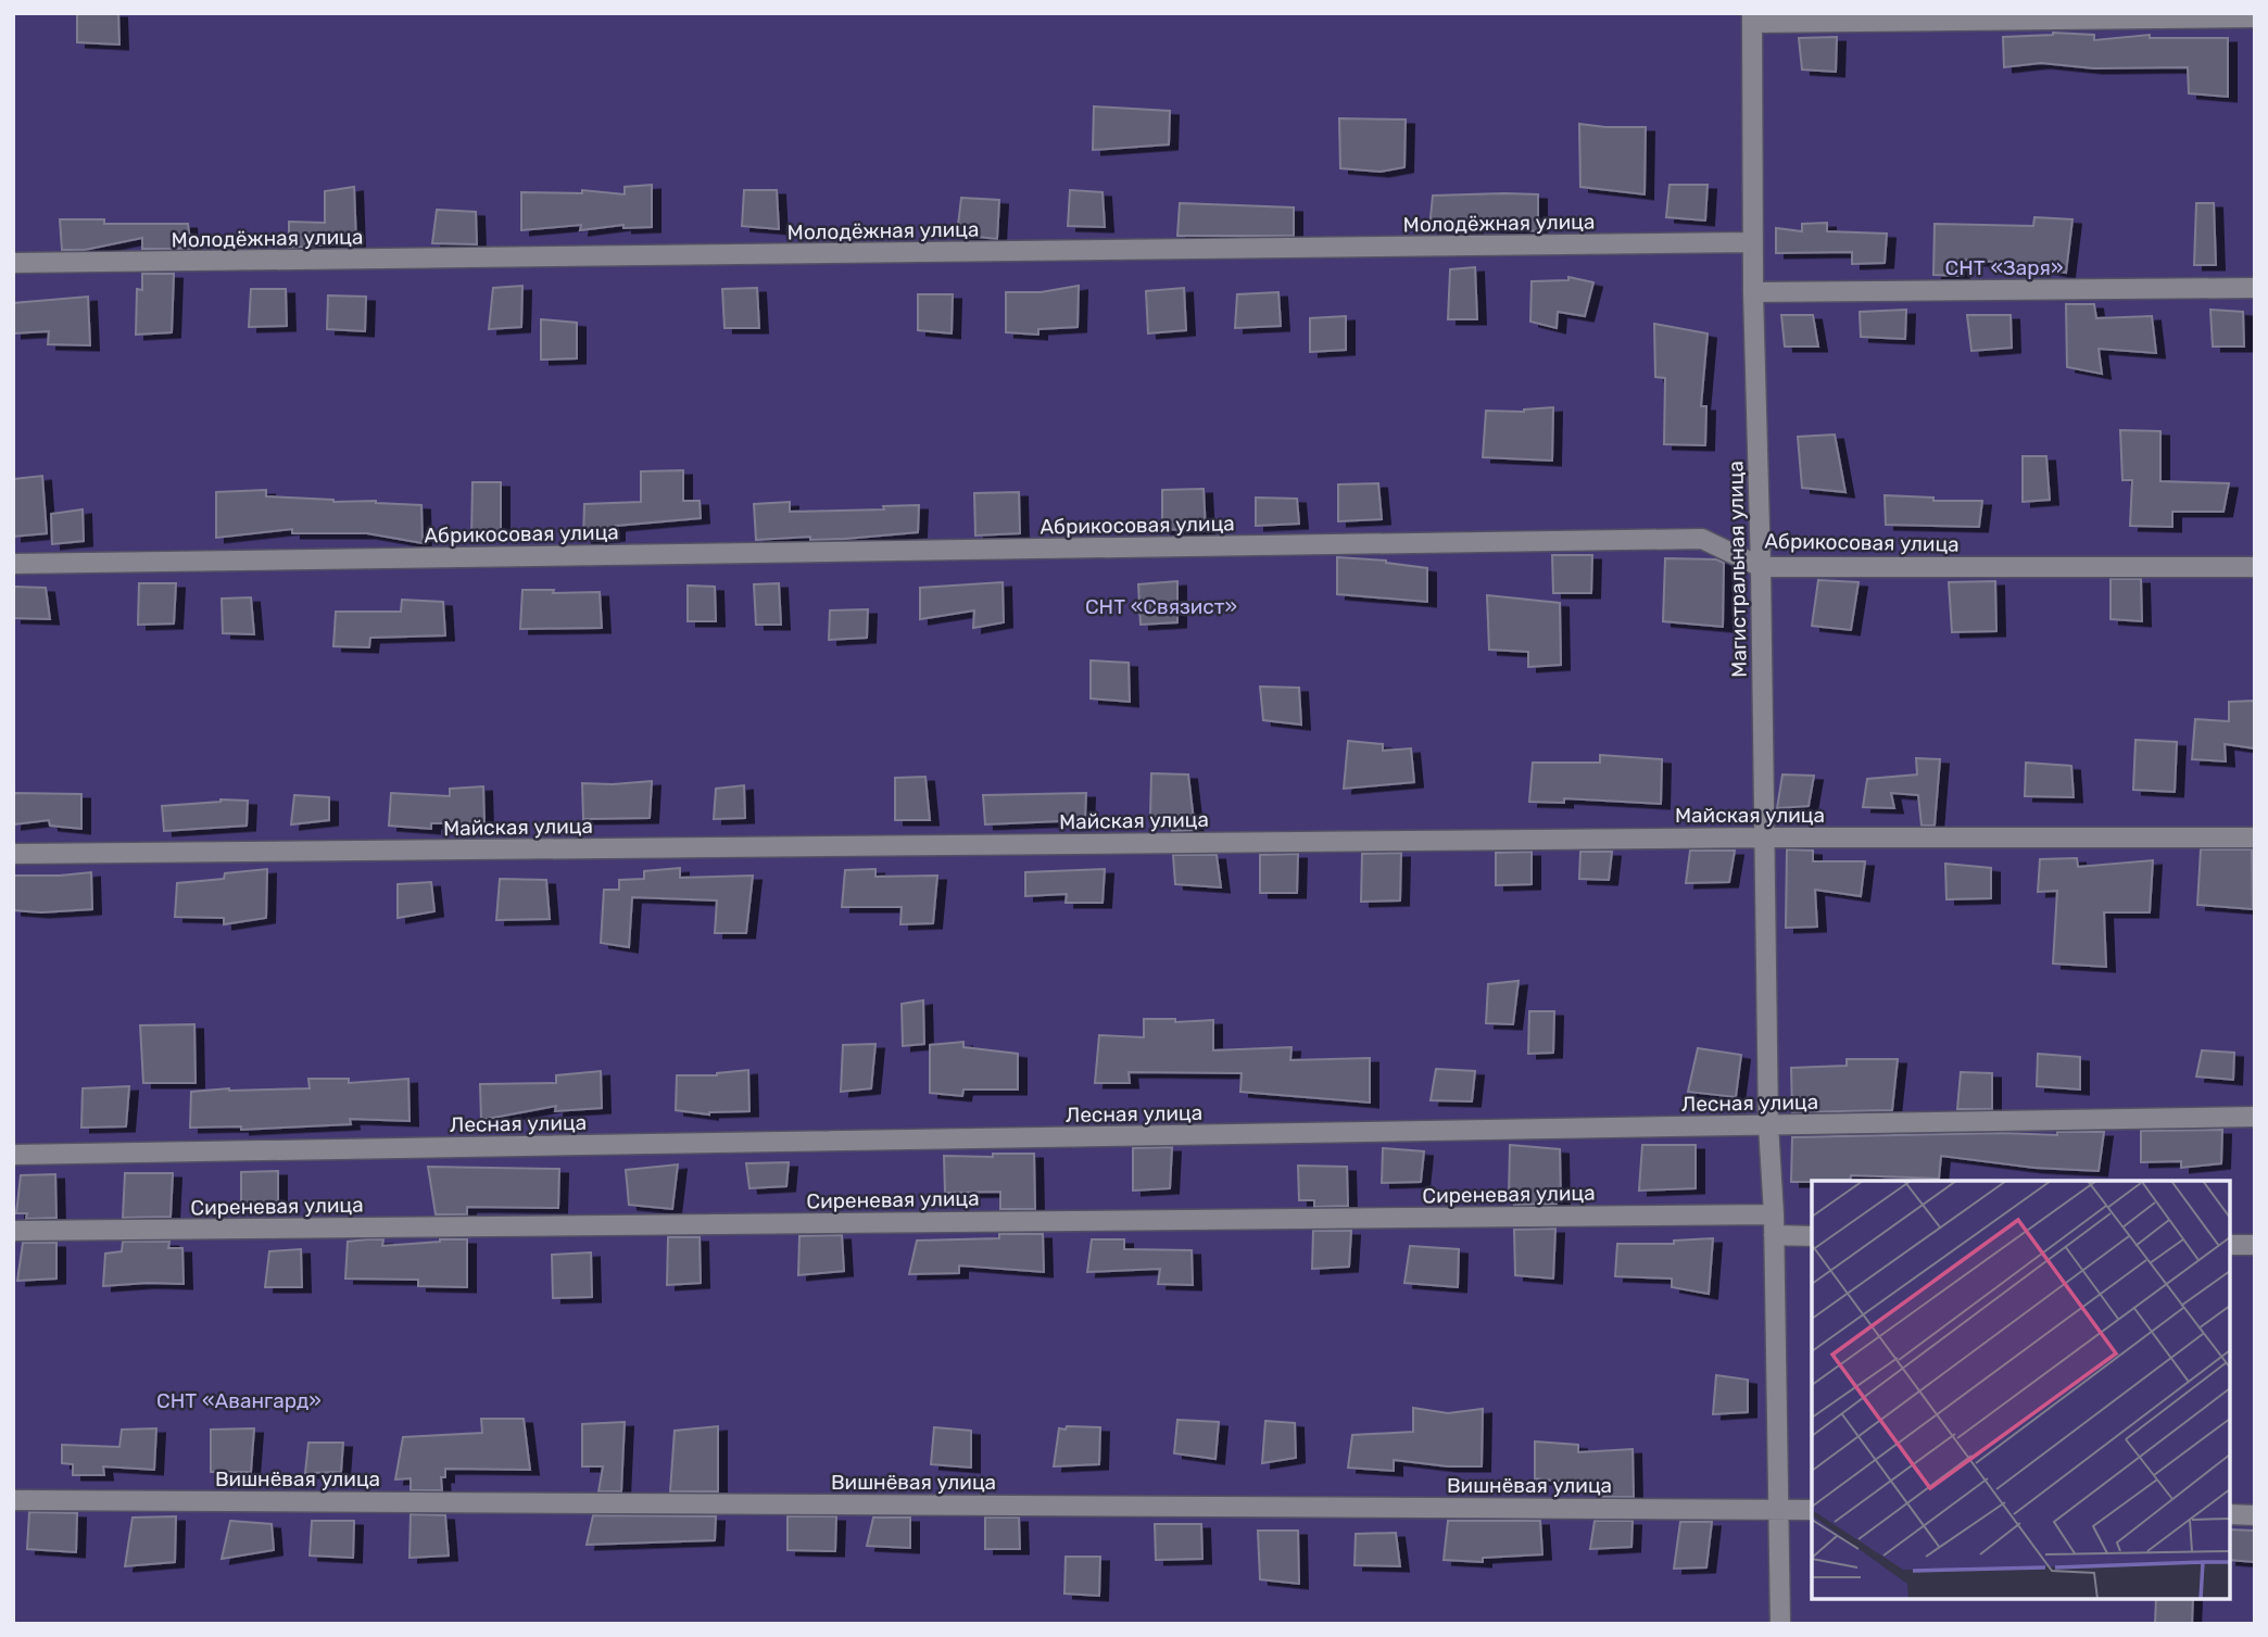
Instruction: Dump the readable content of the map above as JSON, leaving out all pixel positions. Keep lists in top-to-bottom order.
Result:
{
  "streets": {
    "street": [
      "Молодёжная улица",
      "Абрикосовая улица",
      "Магистральная улица",
      "Майская улица",
      "Лесная улица",
      "Сиреневая улица",
      "Вишнёвая улица"
    ]
  },
  "crossings": [
    ["Молодёжная улица", "Магистральная улица"],
    ["Абрикосовая улица", "Магистральная улица"],
    ["Магистральная улица", "Майская улица"],
    ["Магистральная улица", "Лесная улица"],
    ["Магистральная улица", "Сиреневая улица"],
    ["Магистральная улица", "Вишнёвая улица"]
  ],
  "parks": ["СНТ «Заря»", "СНТ «Связист»", "СНТ «Авангард»"]
}
